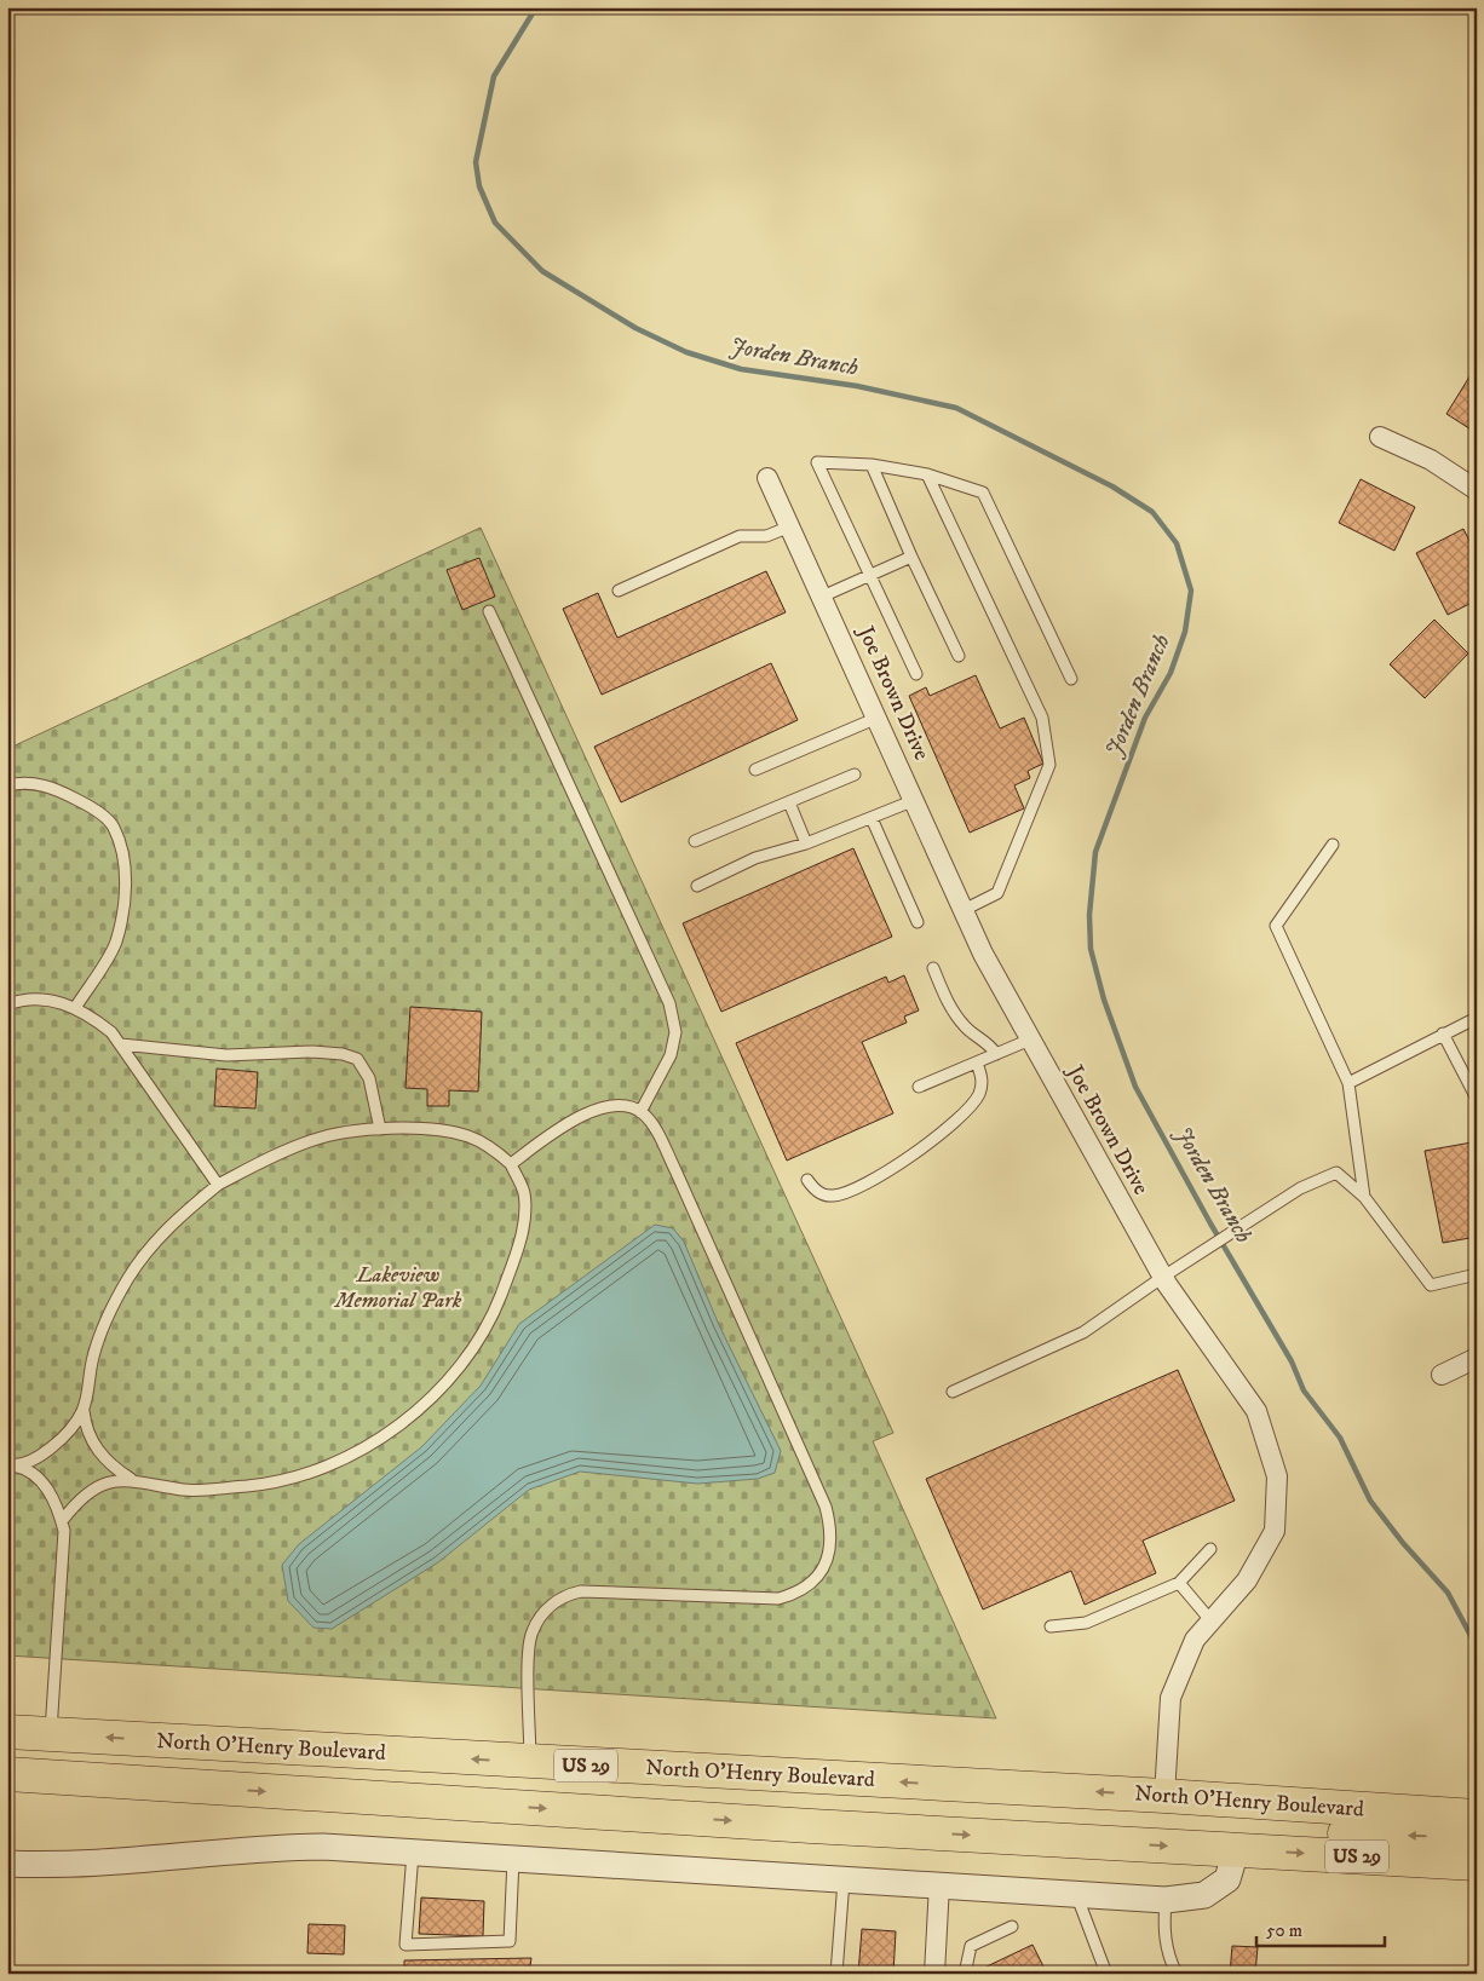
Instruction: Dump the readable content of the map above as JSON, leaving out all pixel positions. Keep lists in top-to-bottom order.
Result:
{
  "streets": {
    "highway": ["North O'Henry Boulevard", "US 29"],
    "street": ["Joe Brown Drive"]
  },
  "crossings": [
    ["Joe Brown Drive", "North O'Henry Boulevard"]
  ],
  "water": ["Jorden Branch"],
  "parks": ["Lakeview Memorial Park"],
  "scale_bar": "50 m"
}
